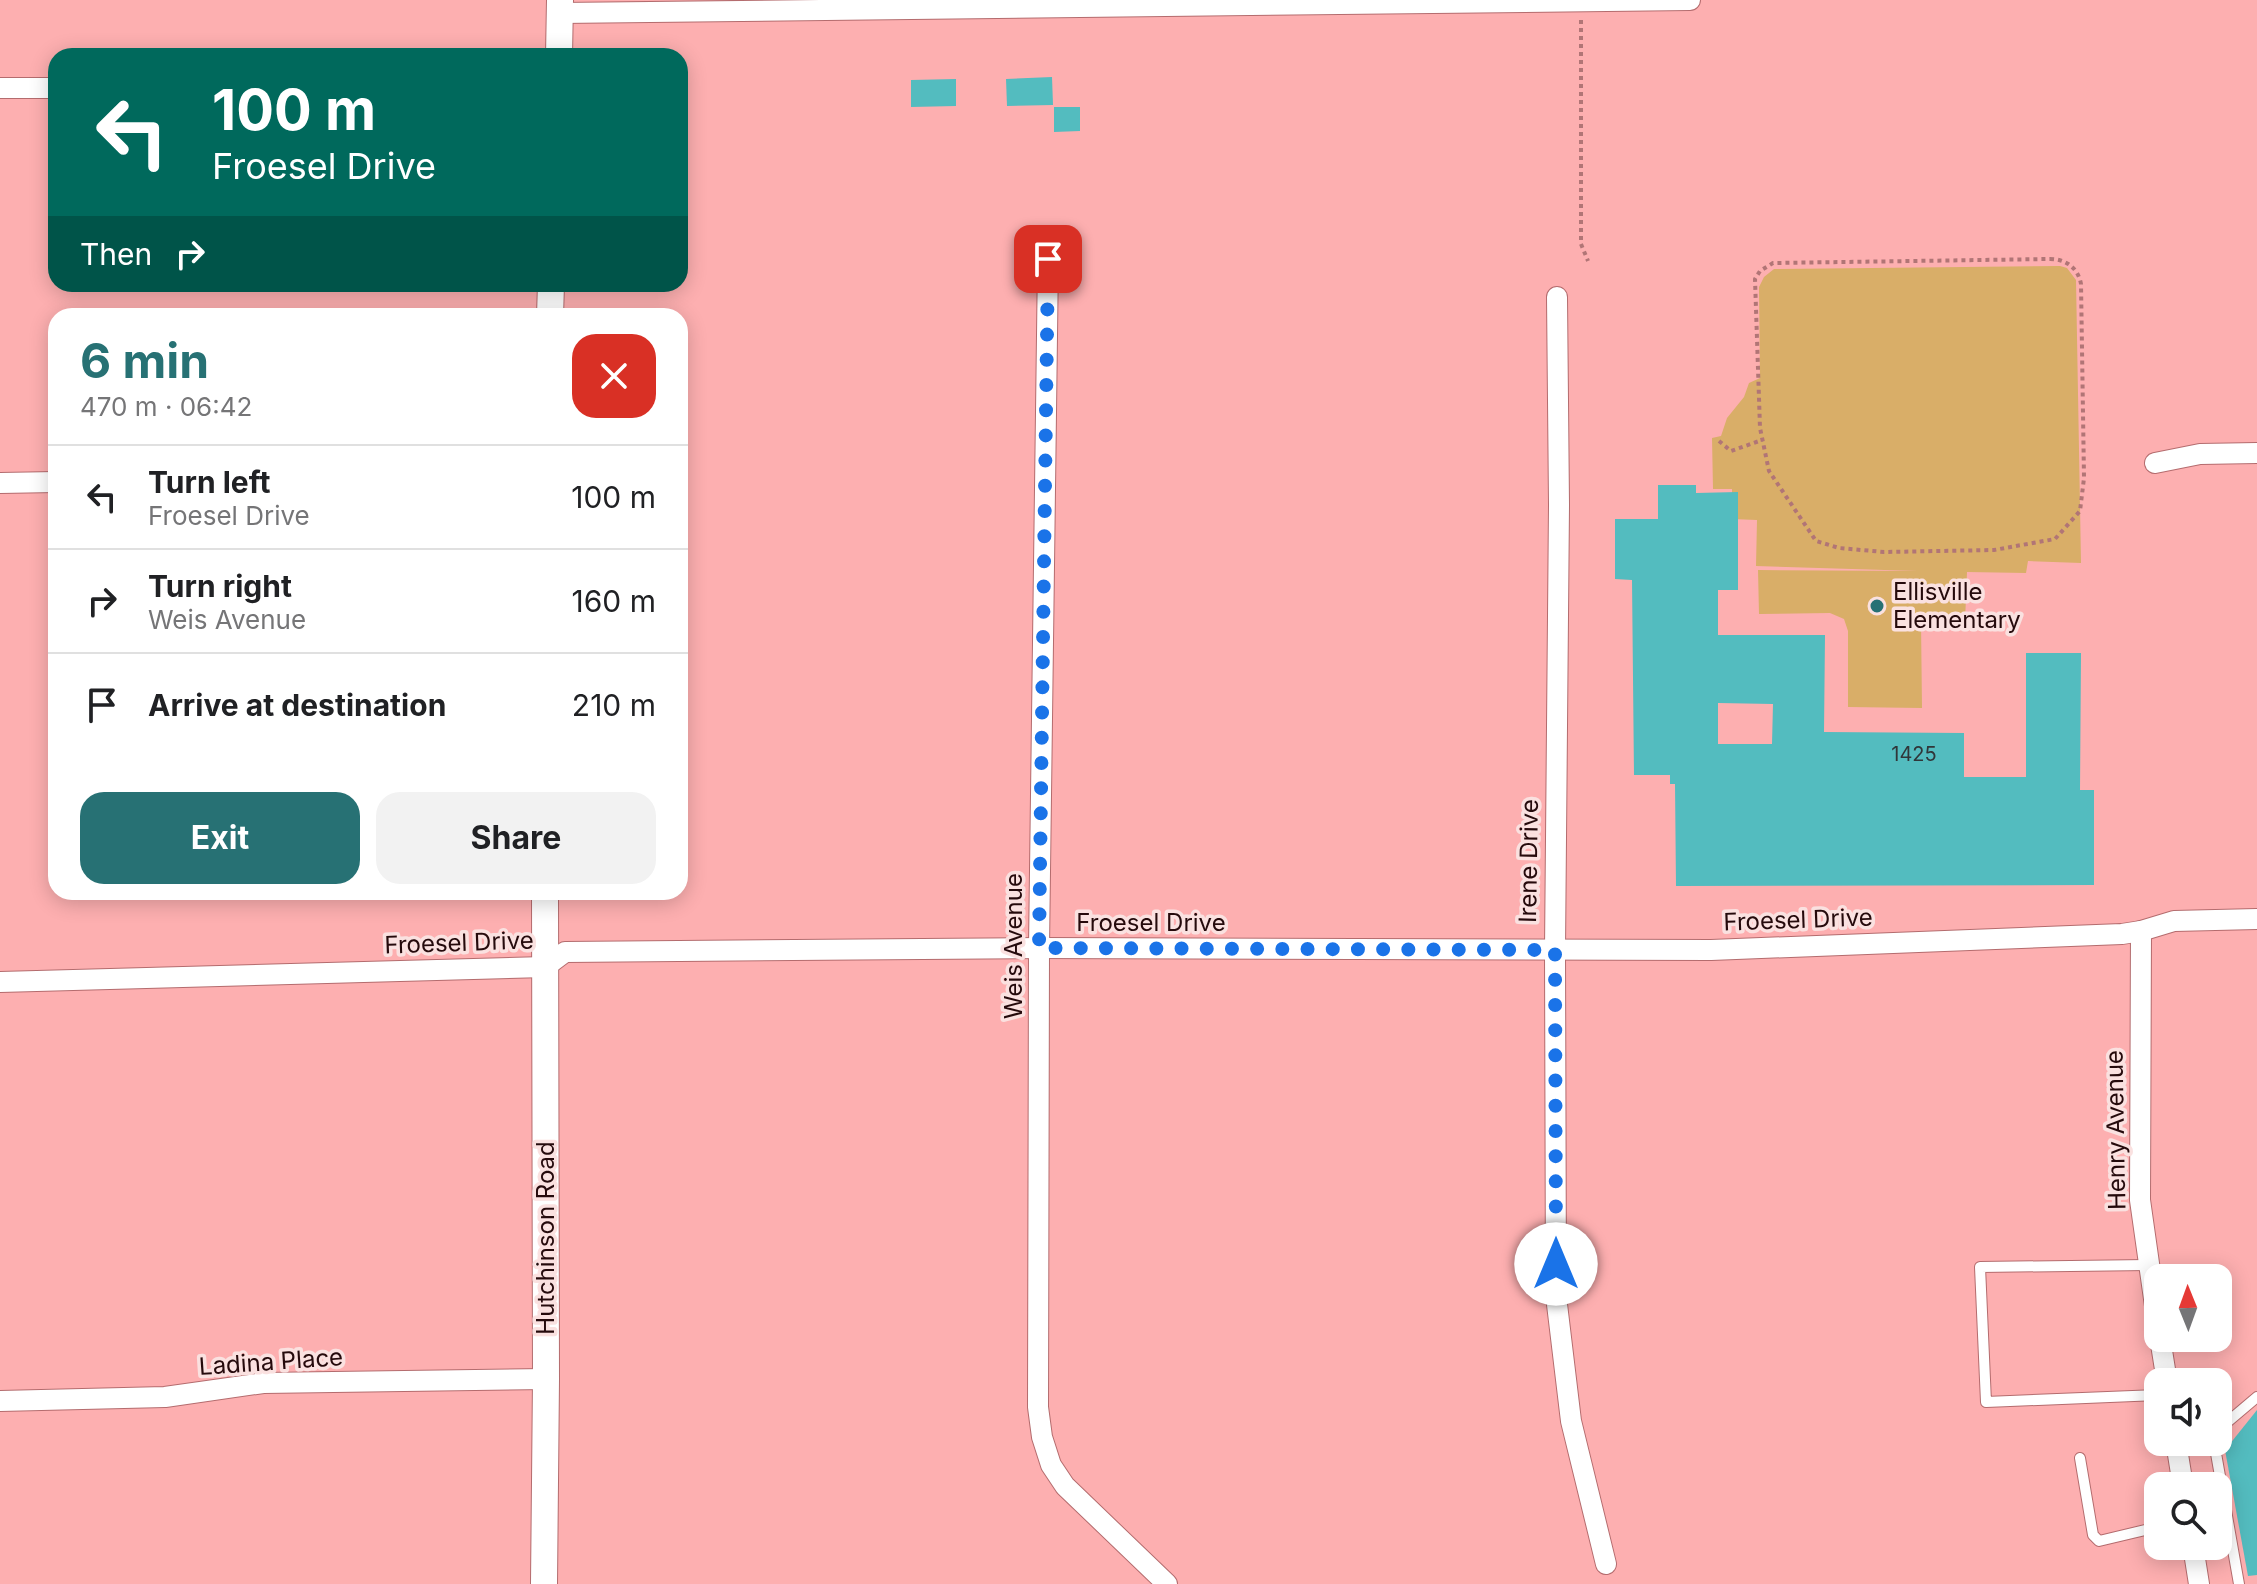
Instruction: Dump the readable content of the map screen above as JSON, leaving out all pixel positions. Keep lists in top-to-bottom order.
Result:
{
  "streets": {
    "street": [
      "Irene Drive",
      "Froesel Drive",
      "Weis Avenue",
      "Henry Avenue",
      "Hutchinson Road",
      "Ladina Place"
    ]
  },
  "crossings": [
    ["Irene Drive", "Froesel Drive"],
    ["Froesel Drive", "Weis Avenue"],
    ["Froesel Drive", "Henry Avenue"],
    ["Froesel Drive", "Hutchinson Road"],
    ["Hutchinson Road", "Ladina Place"]
  ],
  "places": ["Ellisville Elementary"],
  "house_numbers": ["1425"],
  "north": "top",
  "page": {
    "turn": ["100 m", "Froesel Drive"],
    "then": "Then",
    "heading": ["6 min", "470 m · 06:42"],
    "list": [
      {
        "name": "Turn left",
        "note": "Froesel Drive",
        "value": "100 m"
      },
      {
        "name": "Turn right",
        "note": "Weis Avenue",
        "value": "160 m"
      },
      {
        "name": "Arrive at destination",
        "value": "210 m"
      }
    ],
    "buttons": ["Exit", "Share"]
  }
}
